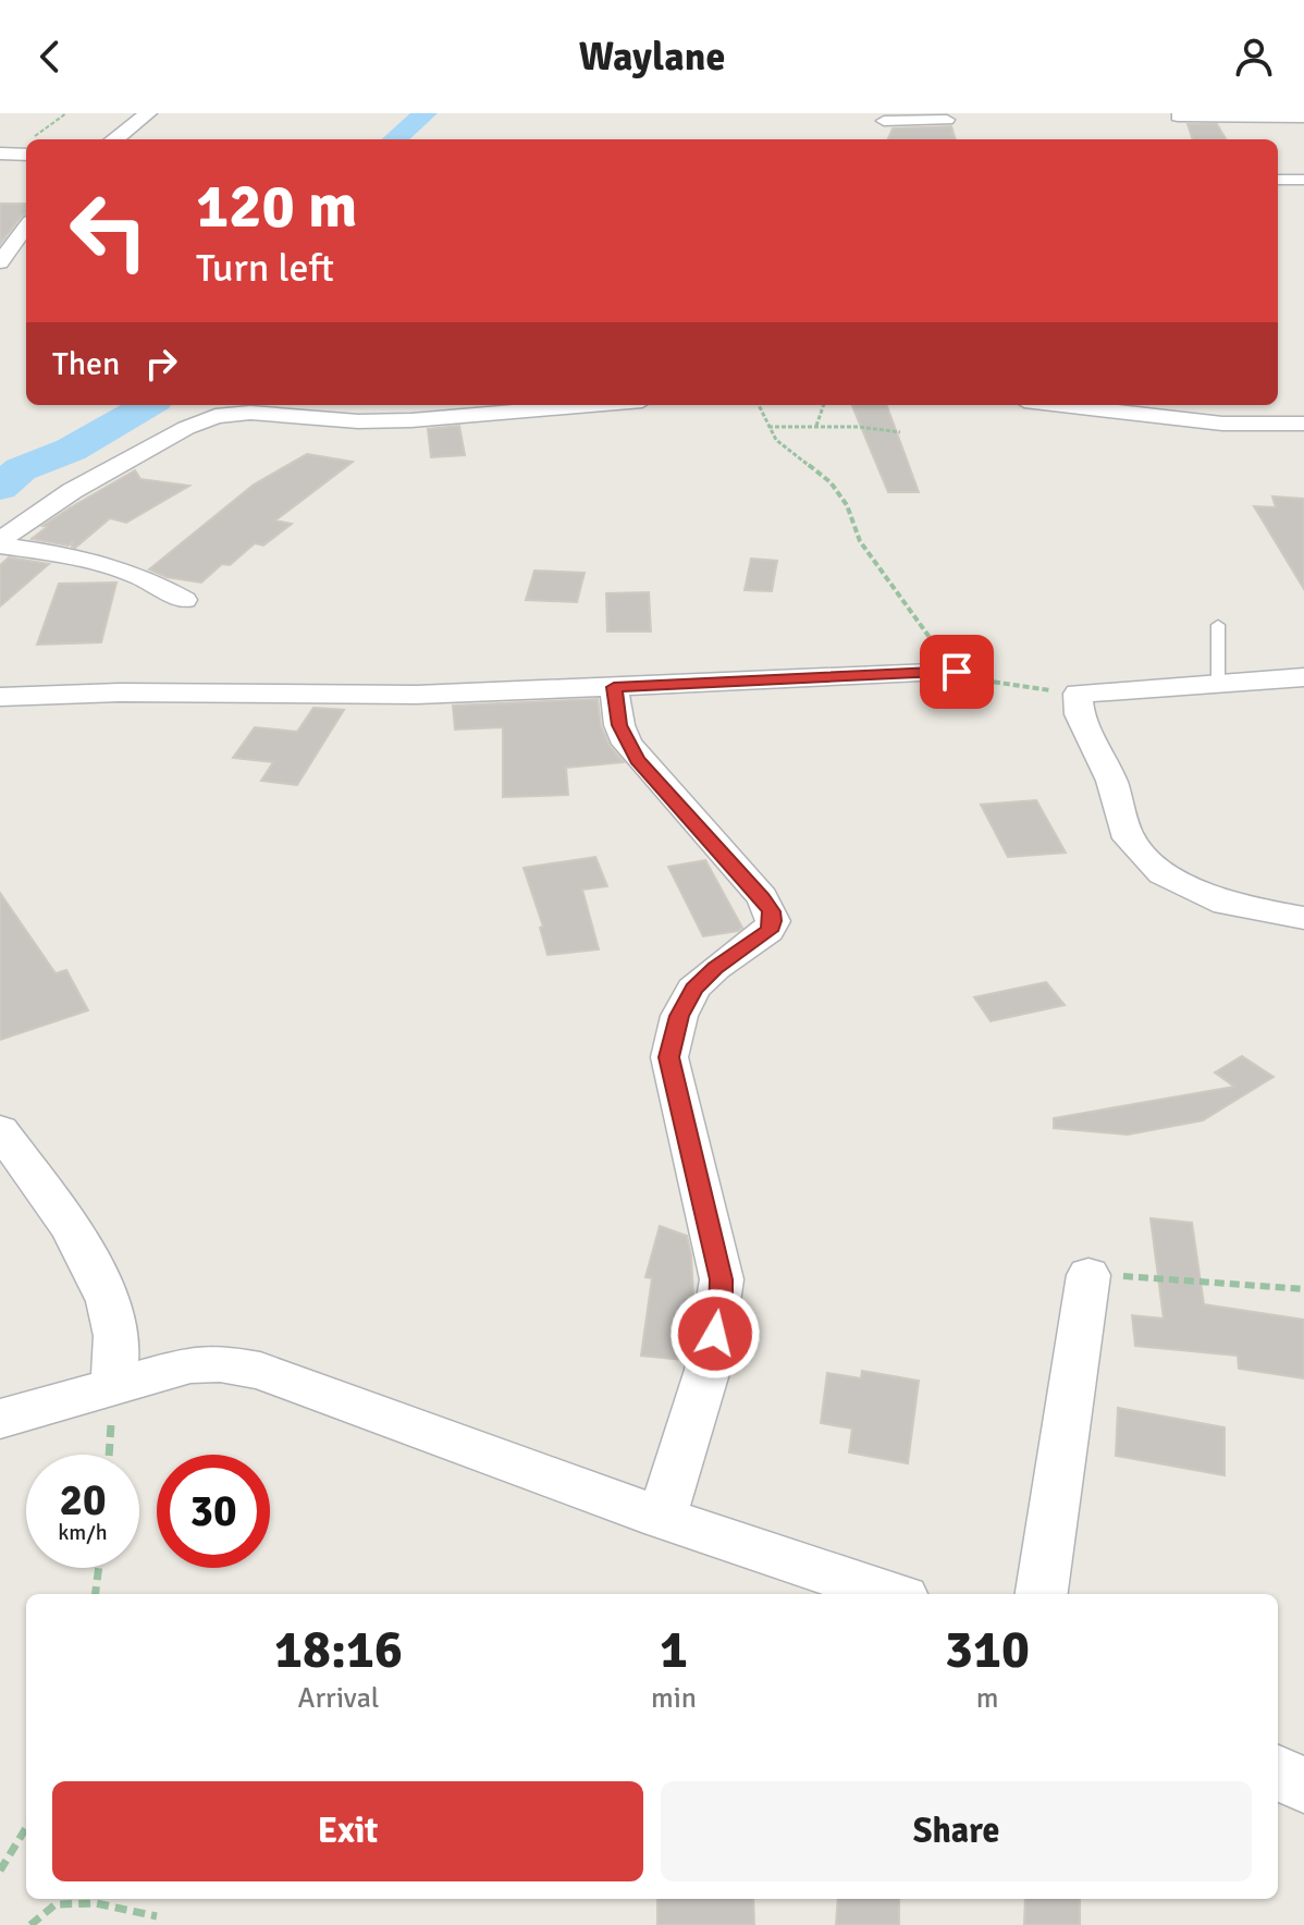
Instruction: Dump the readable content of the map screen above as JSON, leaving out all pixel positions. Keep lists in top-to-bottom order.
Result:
{
  "page": {
    "header": "Waylane",
    "turn": ["120 m", "Turn left"],
    "then": "Then",
    "speed": "20 km/h",
    "limit": "30",
    "eta": [
      "18:16",
      "Arrival",
      "1",
      "min",
      "310",
      "m"
    ],
    "buttons": ["Exit", "Share"]
  }
}
